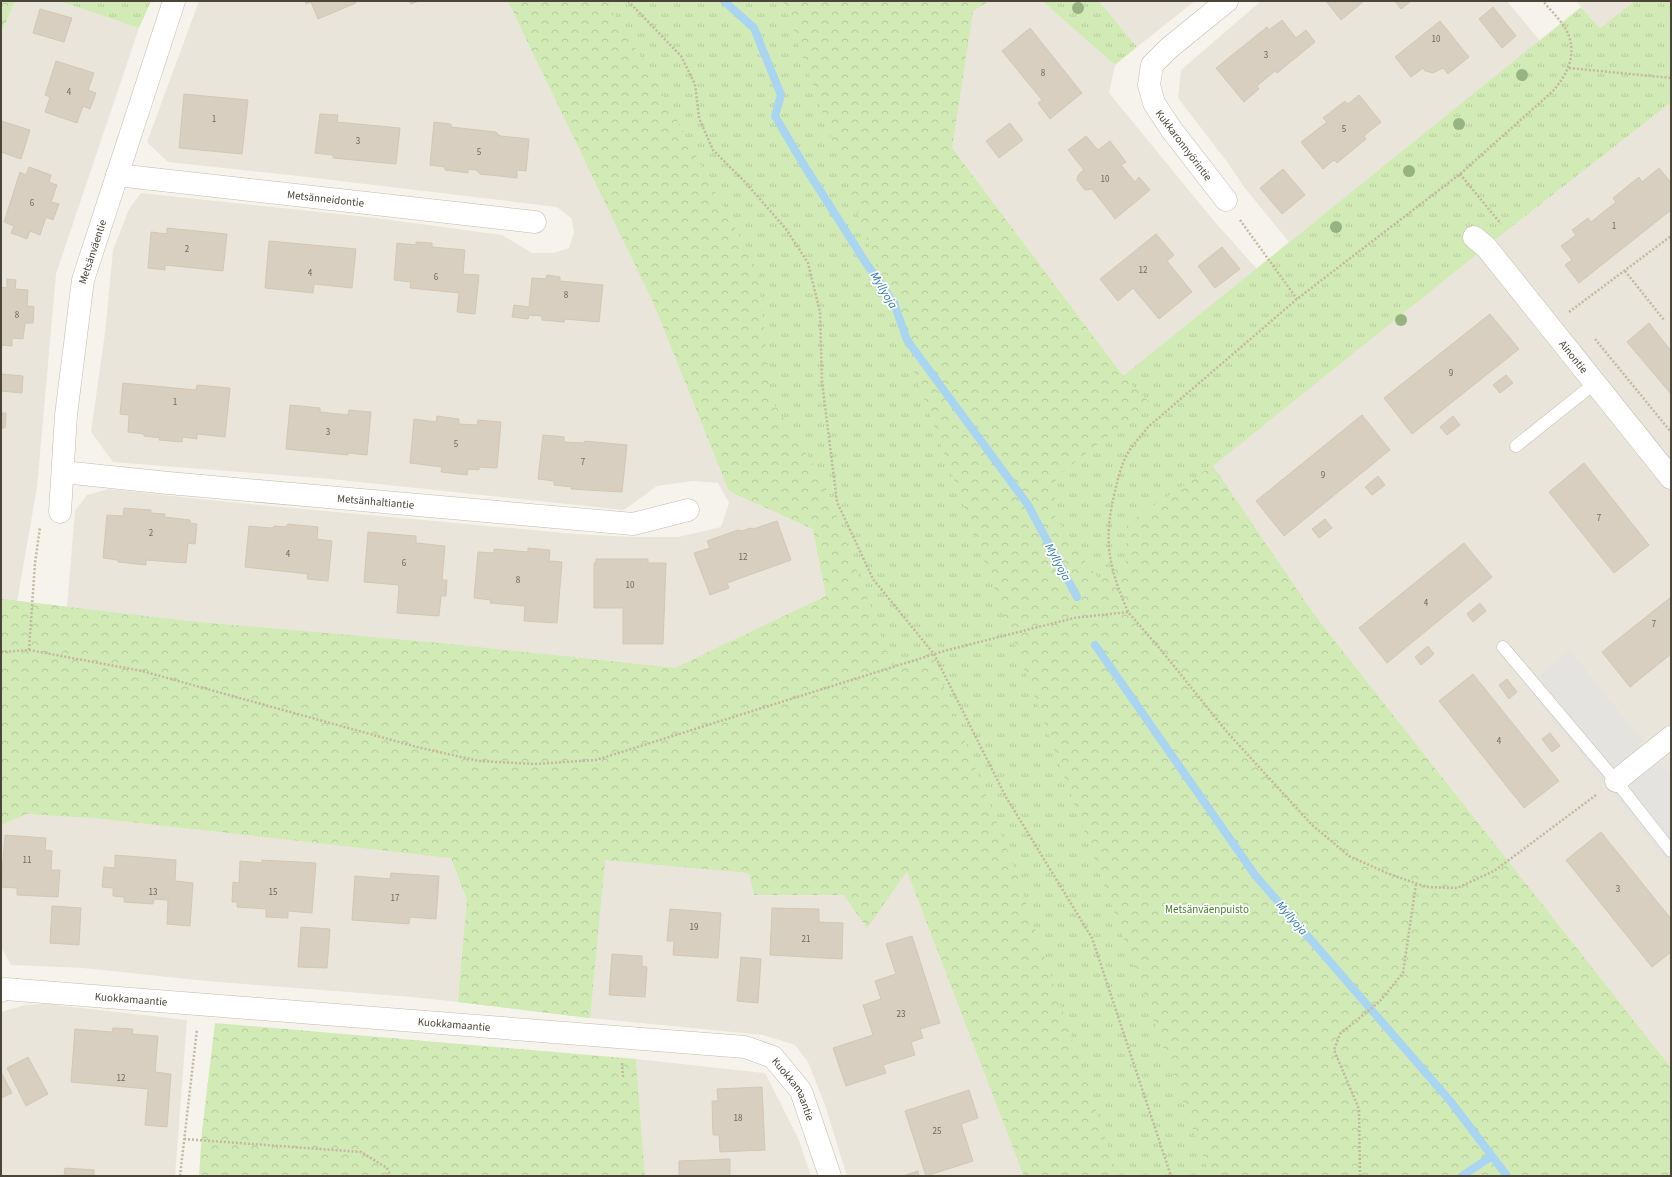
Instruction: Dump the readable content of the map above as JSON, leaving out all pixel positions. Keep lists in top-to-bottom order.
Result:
{
  "streets": {
    "street": [
      "Kukkaronnyörintie",
      "Metsänneidontie",
      "Metsänväentie",
      "Ainontie",
      "Metsänhaltiantie",
      "Kuokkamaantie"
    ]
  },
  "crossings": [
    ["Metsänneidontie", "Metsänväentie"],
    ["Metsänväentie", "Metsänhaltiantie"]
  ],
  "water": ["Myllyoja"],
  "parks": ["Metsänväenpuisto"],
  "house_numbers": [
    "10",
    "3",
    "8",
    "4",
    "1",
    "5",
    "3",
    "5",
    "10",
    "6",
    "1",
    "2",
    "12",
    "4",
    "6",
    "8",
    "8",
    "9",
    "1",
    "3",
    "5",
    "7",
    "9",
    "7",
    "2",
    "4",
    "12",
    "6",
    "8",
    "10",
    "4",
    "7",
    "4",
    "11",
    "3",
    "13",
    "15",
    "17",
    "19",
    "21",
    "23",
    "12",
    "18",
    "25"
  ]
}
